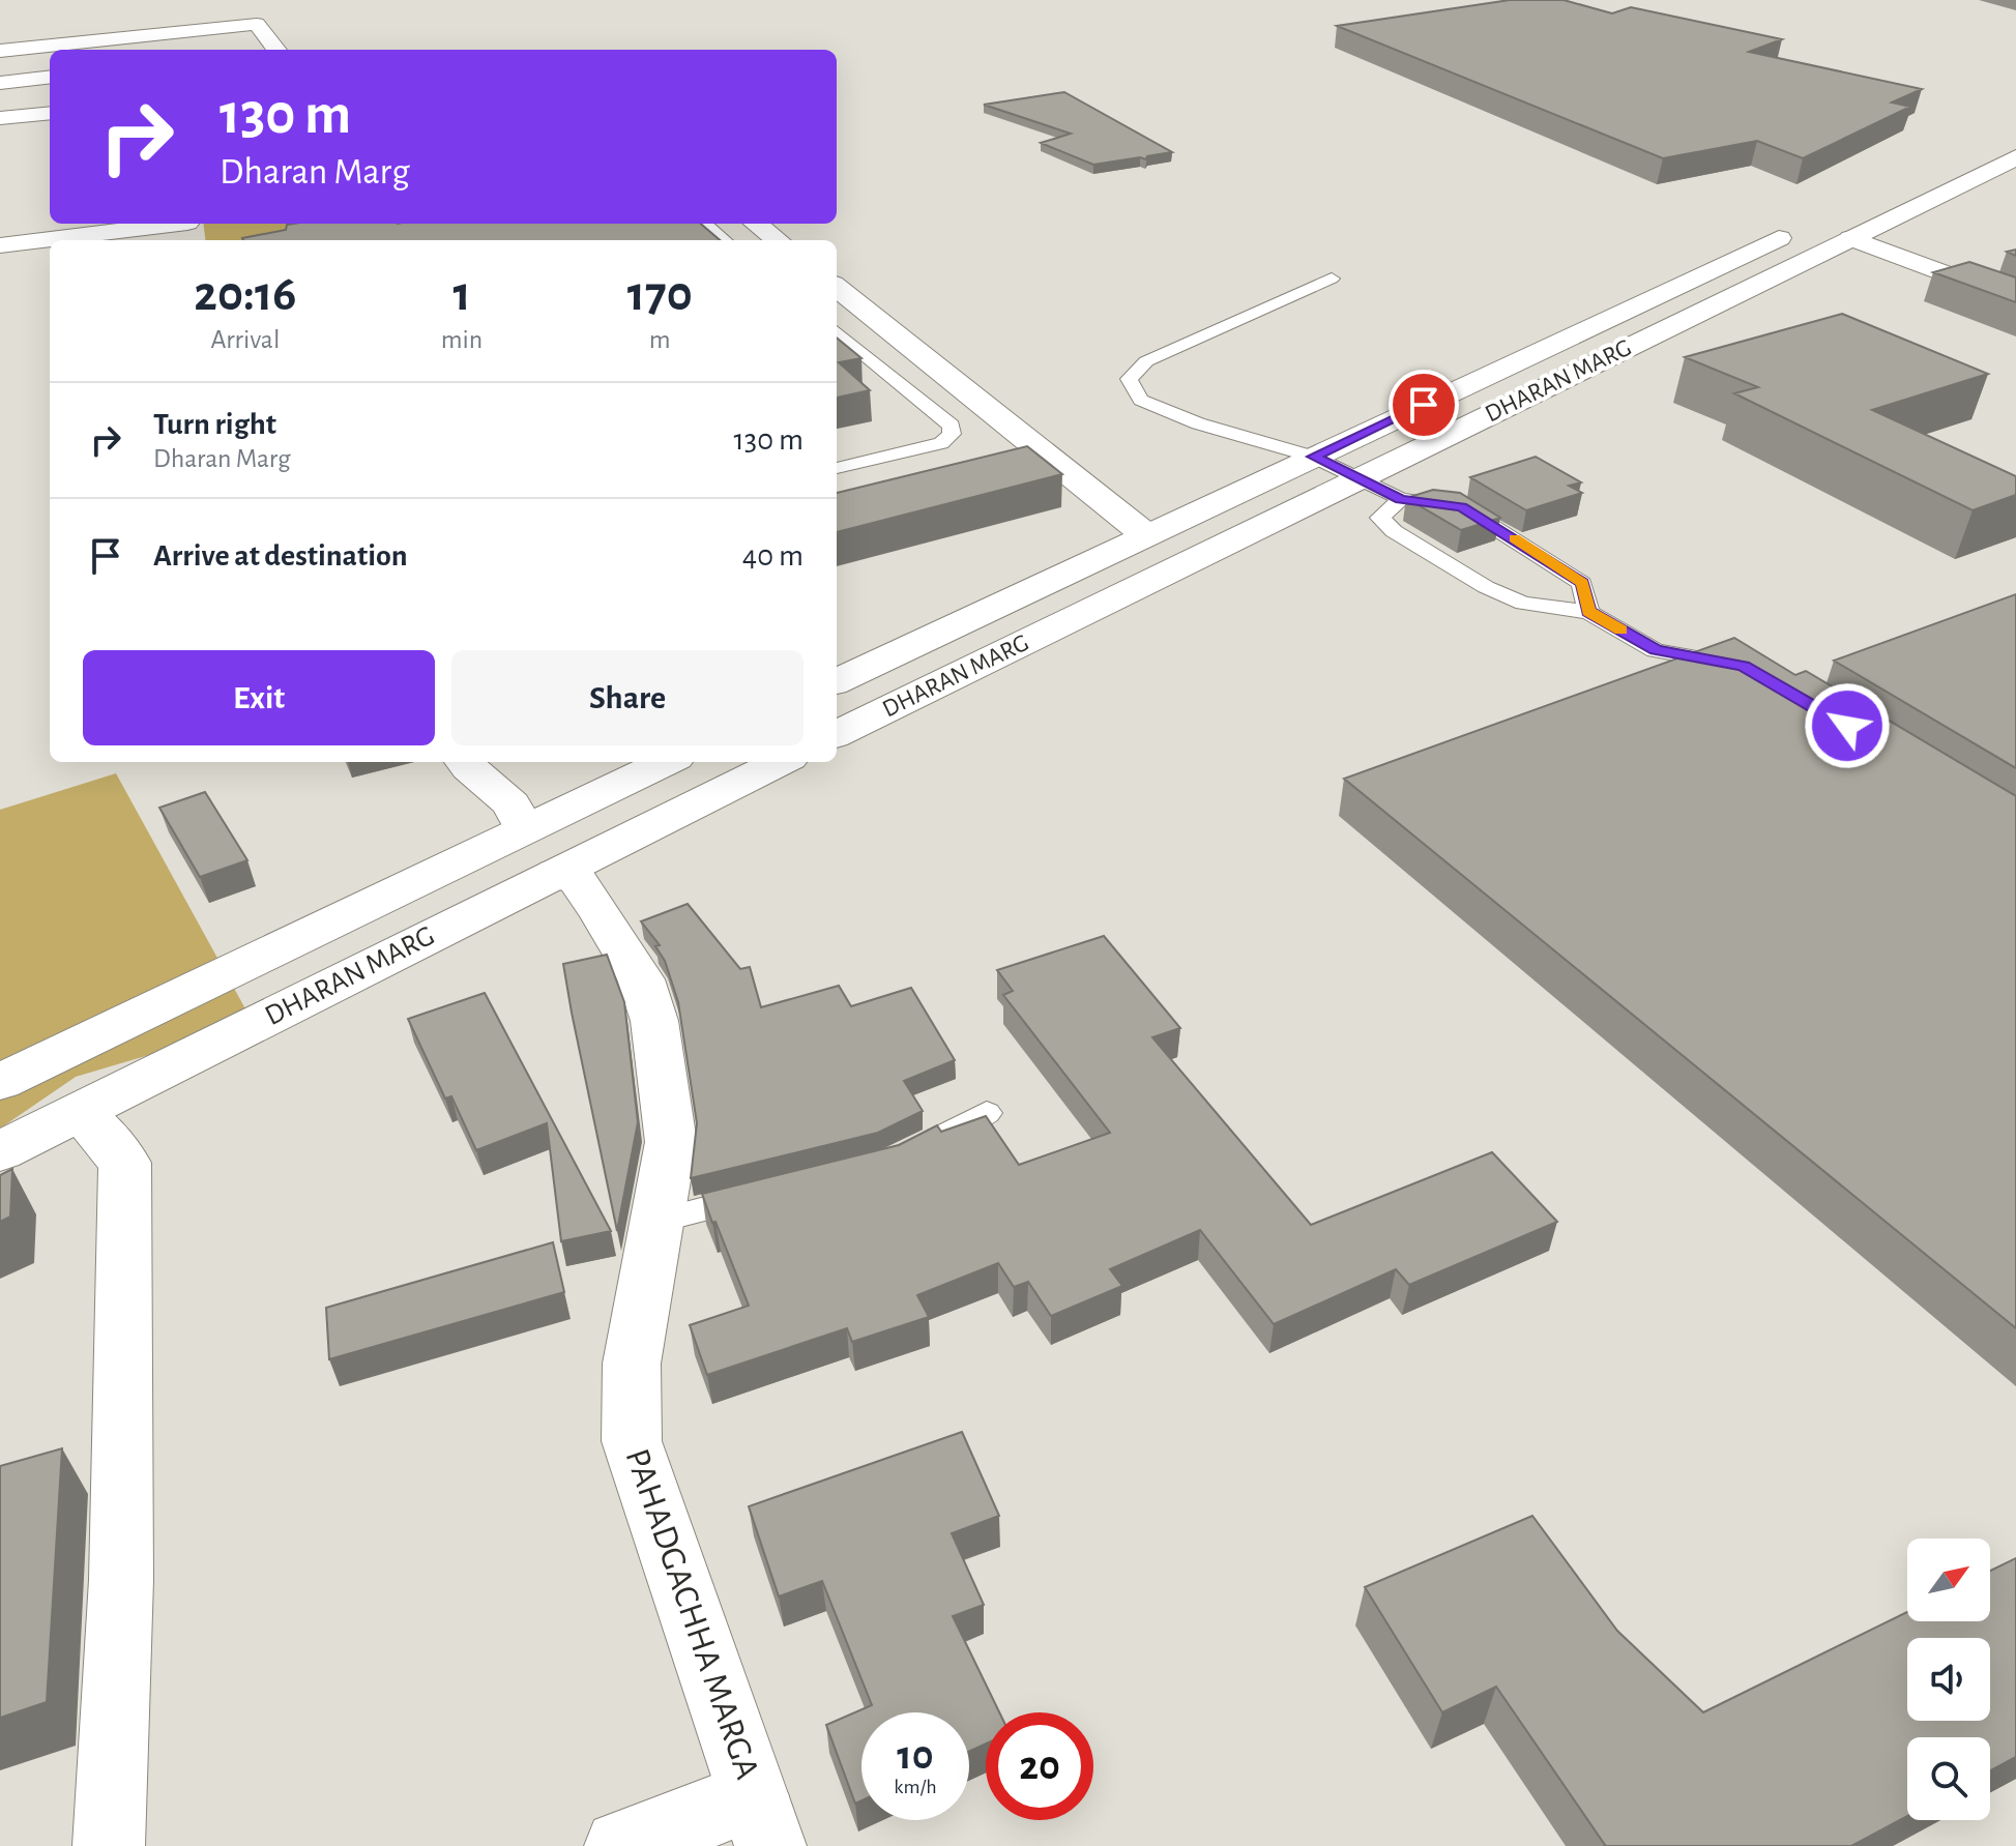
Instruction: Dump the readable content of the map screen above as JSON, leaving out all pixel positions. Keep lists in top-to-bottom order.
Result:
{
  "streets": {
    "main road": ["DHARAN MARG", "PAHADGACHHA MARGA"]
  },
  "crossings": [
    ["DHARAN MARG", "PAHADGACHHA MARGA"]
  ],
  "north": "top right",
  "page": {
    "turn": ["130 m", "Dharan Marg"],
    "eta": [
      "20:16",
      "Arrival",
      "1",
      "min",
      "170",
      "m"
    ],
    "list": [
      {
        "name": "Turn right",
        "note": "Dharan Marg",
        "value": "130 m"
      },
      {
        "name": "Arrive at destination",
        "value": "40 m"
      }
    ],
    "buttons": ["Exit", "Share"],
    "speed": "10 km/h",
    "limit": "20"
  }
}
